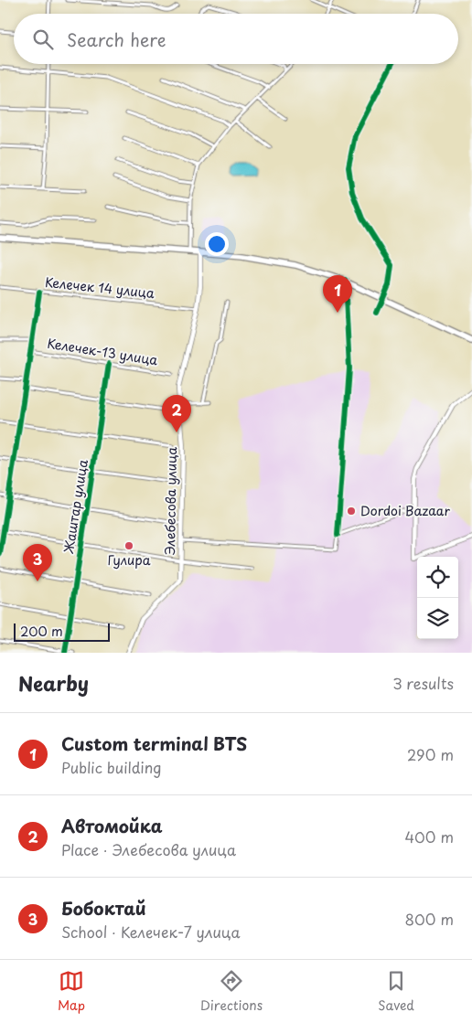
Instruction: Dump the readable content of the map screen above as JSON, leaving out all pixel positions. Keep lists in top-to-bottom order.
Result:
{
  "streets": {
    "main road": ["Элебесова улица"],
    "street": ["Келечек 14 улица", "Келечек-13 улица", "Жаштар улица"]
  },
  "crossings": [
    ["Келечек 14 улица", "Элебесова улица"],
    ["Келечек-13 улица", "Жаштар улица"]
  ],
  "places": ["Dordoi Bazaar", "Гулира"],
  "scale_bar": "200 m",
  "page": {
    "search": "Search here",
    "pins": ["1", "2", "3"],
    "scale": "200 m",
    "heading": ["Nearby", "3 results"],
    "list": [
      {
        "mark": "1",
        "name": "Custom terminal BTS",
        "note": "Public building",
        "value": "290 m"
      },
      {
        "mark": "2",
        "name": "Автомойка",
        "note": "Place · Элебесова улица",
        "value": "400 m"
      },
      {
        "mark": "3",
        "name": "Бобоктай",
        "note": "School · Келечек-7 улица",
        "value": "800 m"
      }
    ],
    "nav": ["Map", "Directions", "Saved"]
  }
}
